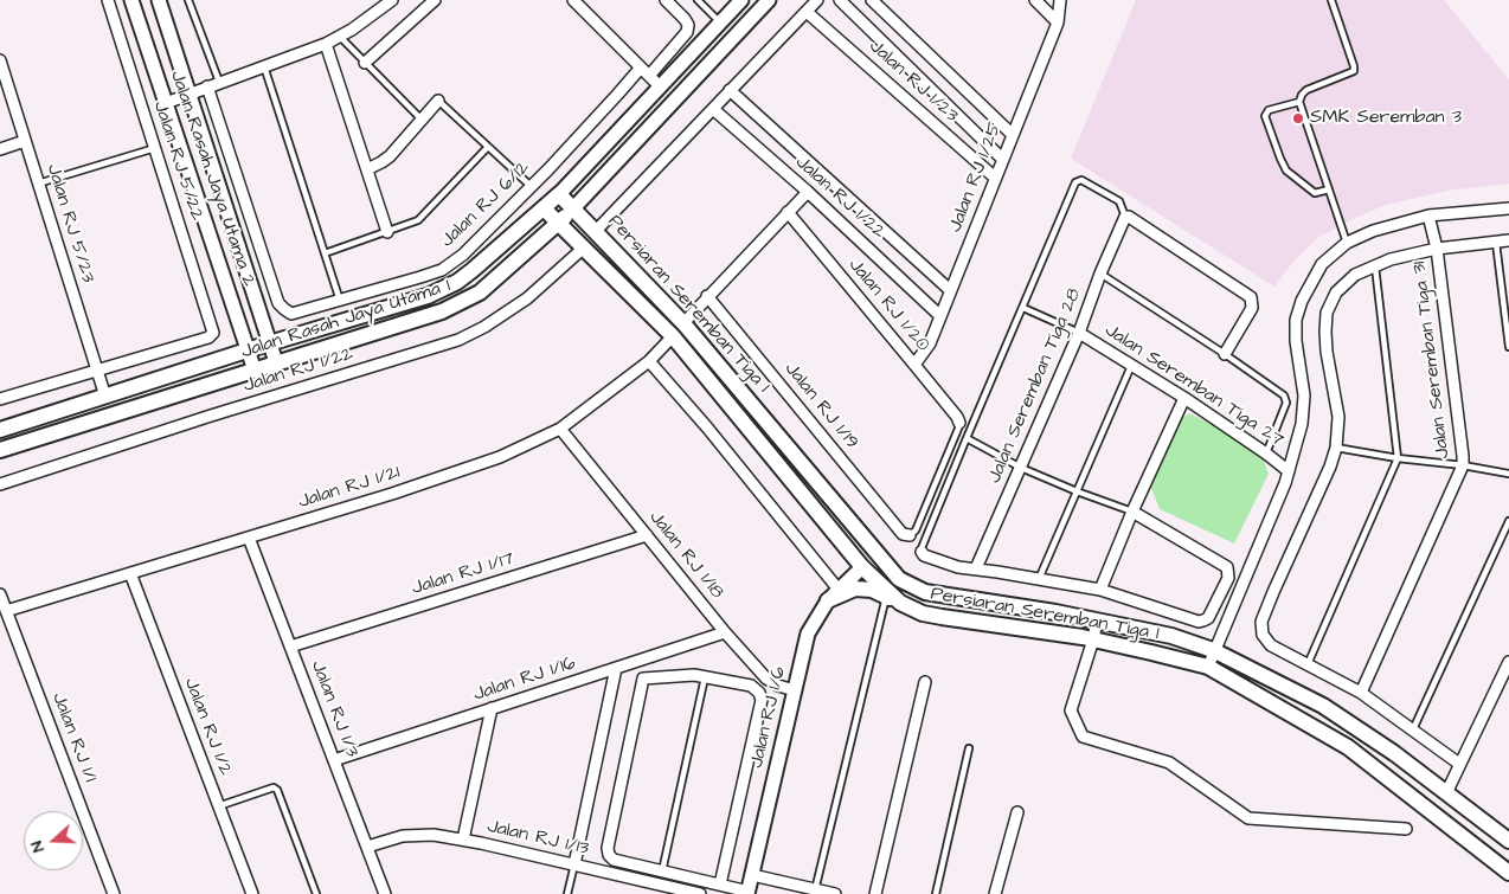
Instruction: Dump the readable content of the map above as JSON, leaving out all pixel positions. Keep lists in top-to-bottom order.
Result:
{
  "streets": {
    "main road": ["Persiaran Seremban Tiga 1", "Jalan Rasah Jaya Utama 1"],
    "street": [
      "Jalan RJ 1/23",
      "Jalan RJ 5/22",
      "Jalan RJ 1/25",
      "Jalan Rasah Jaya Utama 2",
      "Jalan RJ 1/22",
      "Jalan RJ 6/12",
      "Jalan RJ 5/23",
      "Jalan RJ 1/20",
      "Jalan Seremban Tiga 31",
      "Jalan Seremban Tiga 28",
      "Jalan Seremban Tiga 27",
      "Jalan RJ 1/19",
      "Jalan RJ 1/21",
      "Jalan RJ 1/18",
      "Jalan RJ 1/17",
      "Jalan RJ 1/16",
      "Jalan RJ 1/3",
      "Jalan RJ 1/6",
      "Jalan RJ 1/2",
      "Jalan RJ 1/1",
      "Jalan RJ 1/13"
    ]
  },
  "crossings": [
    ["Jalan RJ 1/23", "Jalan RJ 1/25"],
    ["Jalan RJ 5/22", "Jalan RJ 5/23"],
    ["Jalan RJ 1/25", "Jalan RJ 1/22"],
    ["Jalan RJ 1/25", "Jalan RJ 1/20"],
    ["Jalan Rasah Jaya Utama 2", "Jalan Rasah Jaya Utama 1"],
    ["Jalan RJ 1/22", "Persiaran Seremban Tiga 1"],
    ["Jalan RJ 5/23", "Jalan Rasah Jaya Utama 1"],
    ["Persiaran Seremban Tiga 1", "Jalan Rasah Jaya Utama 1"],
    ["Persiaran Seremban Tiga 1", "Jalan RJ 1/21"],
    ["Persiaran Seremban Tiga 1", "Jalan RJ 1/6"],
    ["Jalan Seremban Tiga 28", "Jalan Seremban Tiga 27"],
    ["Jalan RJ 1/21", "Jalan RJ 1/18"],
    ["Jalan RJ 1/21", "Jalan RJ 1/3"],
    ["Jalan RJ 1/21", "Jalan RJ 1/2"],
    ["Jalan RJ 1/21", "Jalan RJ 1/1"],
    ["Jalan RJ 1/18", "Jalan RJ 1/17"],
    ["Jalan RJ 1/18", "Jalan RJ 1/16"],
    ["Jalan RJ 1/18", "Jalan RJ 1/6"],
    ["Jalan RJ 1/17", "Jalan RJ 1/3"],
    ["Jalan RJ 1/16", "Jalan RJ 1/3"],
    ["Jalan RJ 1/3", "Jalan RJ 1/13"]
  ],
  "places": ["SMK Seremban 3"],
  "north": "left"
}
